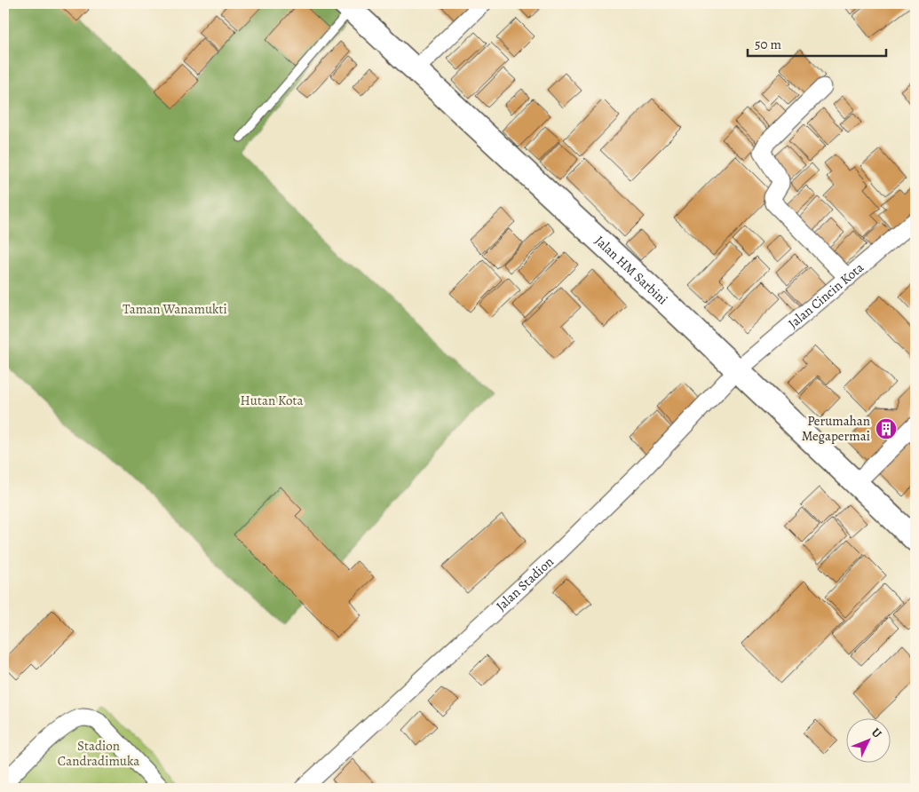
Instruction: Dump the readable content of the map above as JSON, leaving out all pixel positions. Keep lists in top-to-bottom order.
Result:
{
  "streets": {
    "main road": ["Jalan HM Sarbini"],
    "street": ["Jalan Cincin Kota", "Jalan Stadion"]
  },
  "crossings": [
    ["Jalan HM Sarbini", "Jalan Cincin Kota"],
    ["Jalan HM Sarbini", "Jalan Stadion"],
    ["Jalan Cincin Kota", "Jalan Stadion"]
  ],
  "parks": ["Taman Wanamukti", "Hutan Kota", "Stadion Candradimuka"],
  "places": {
    "building": ["Perumahan Megapermai"]
  },
  "scale_bar": "50 m",
  "north": "top right"
}
